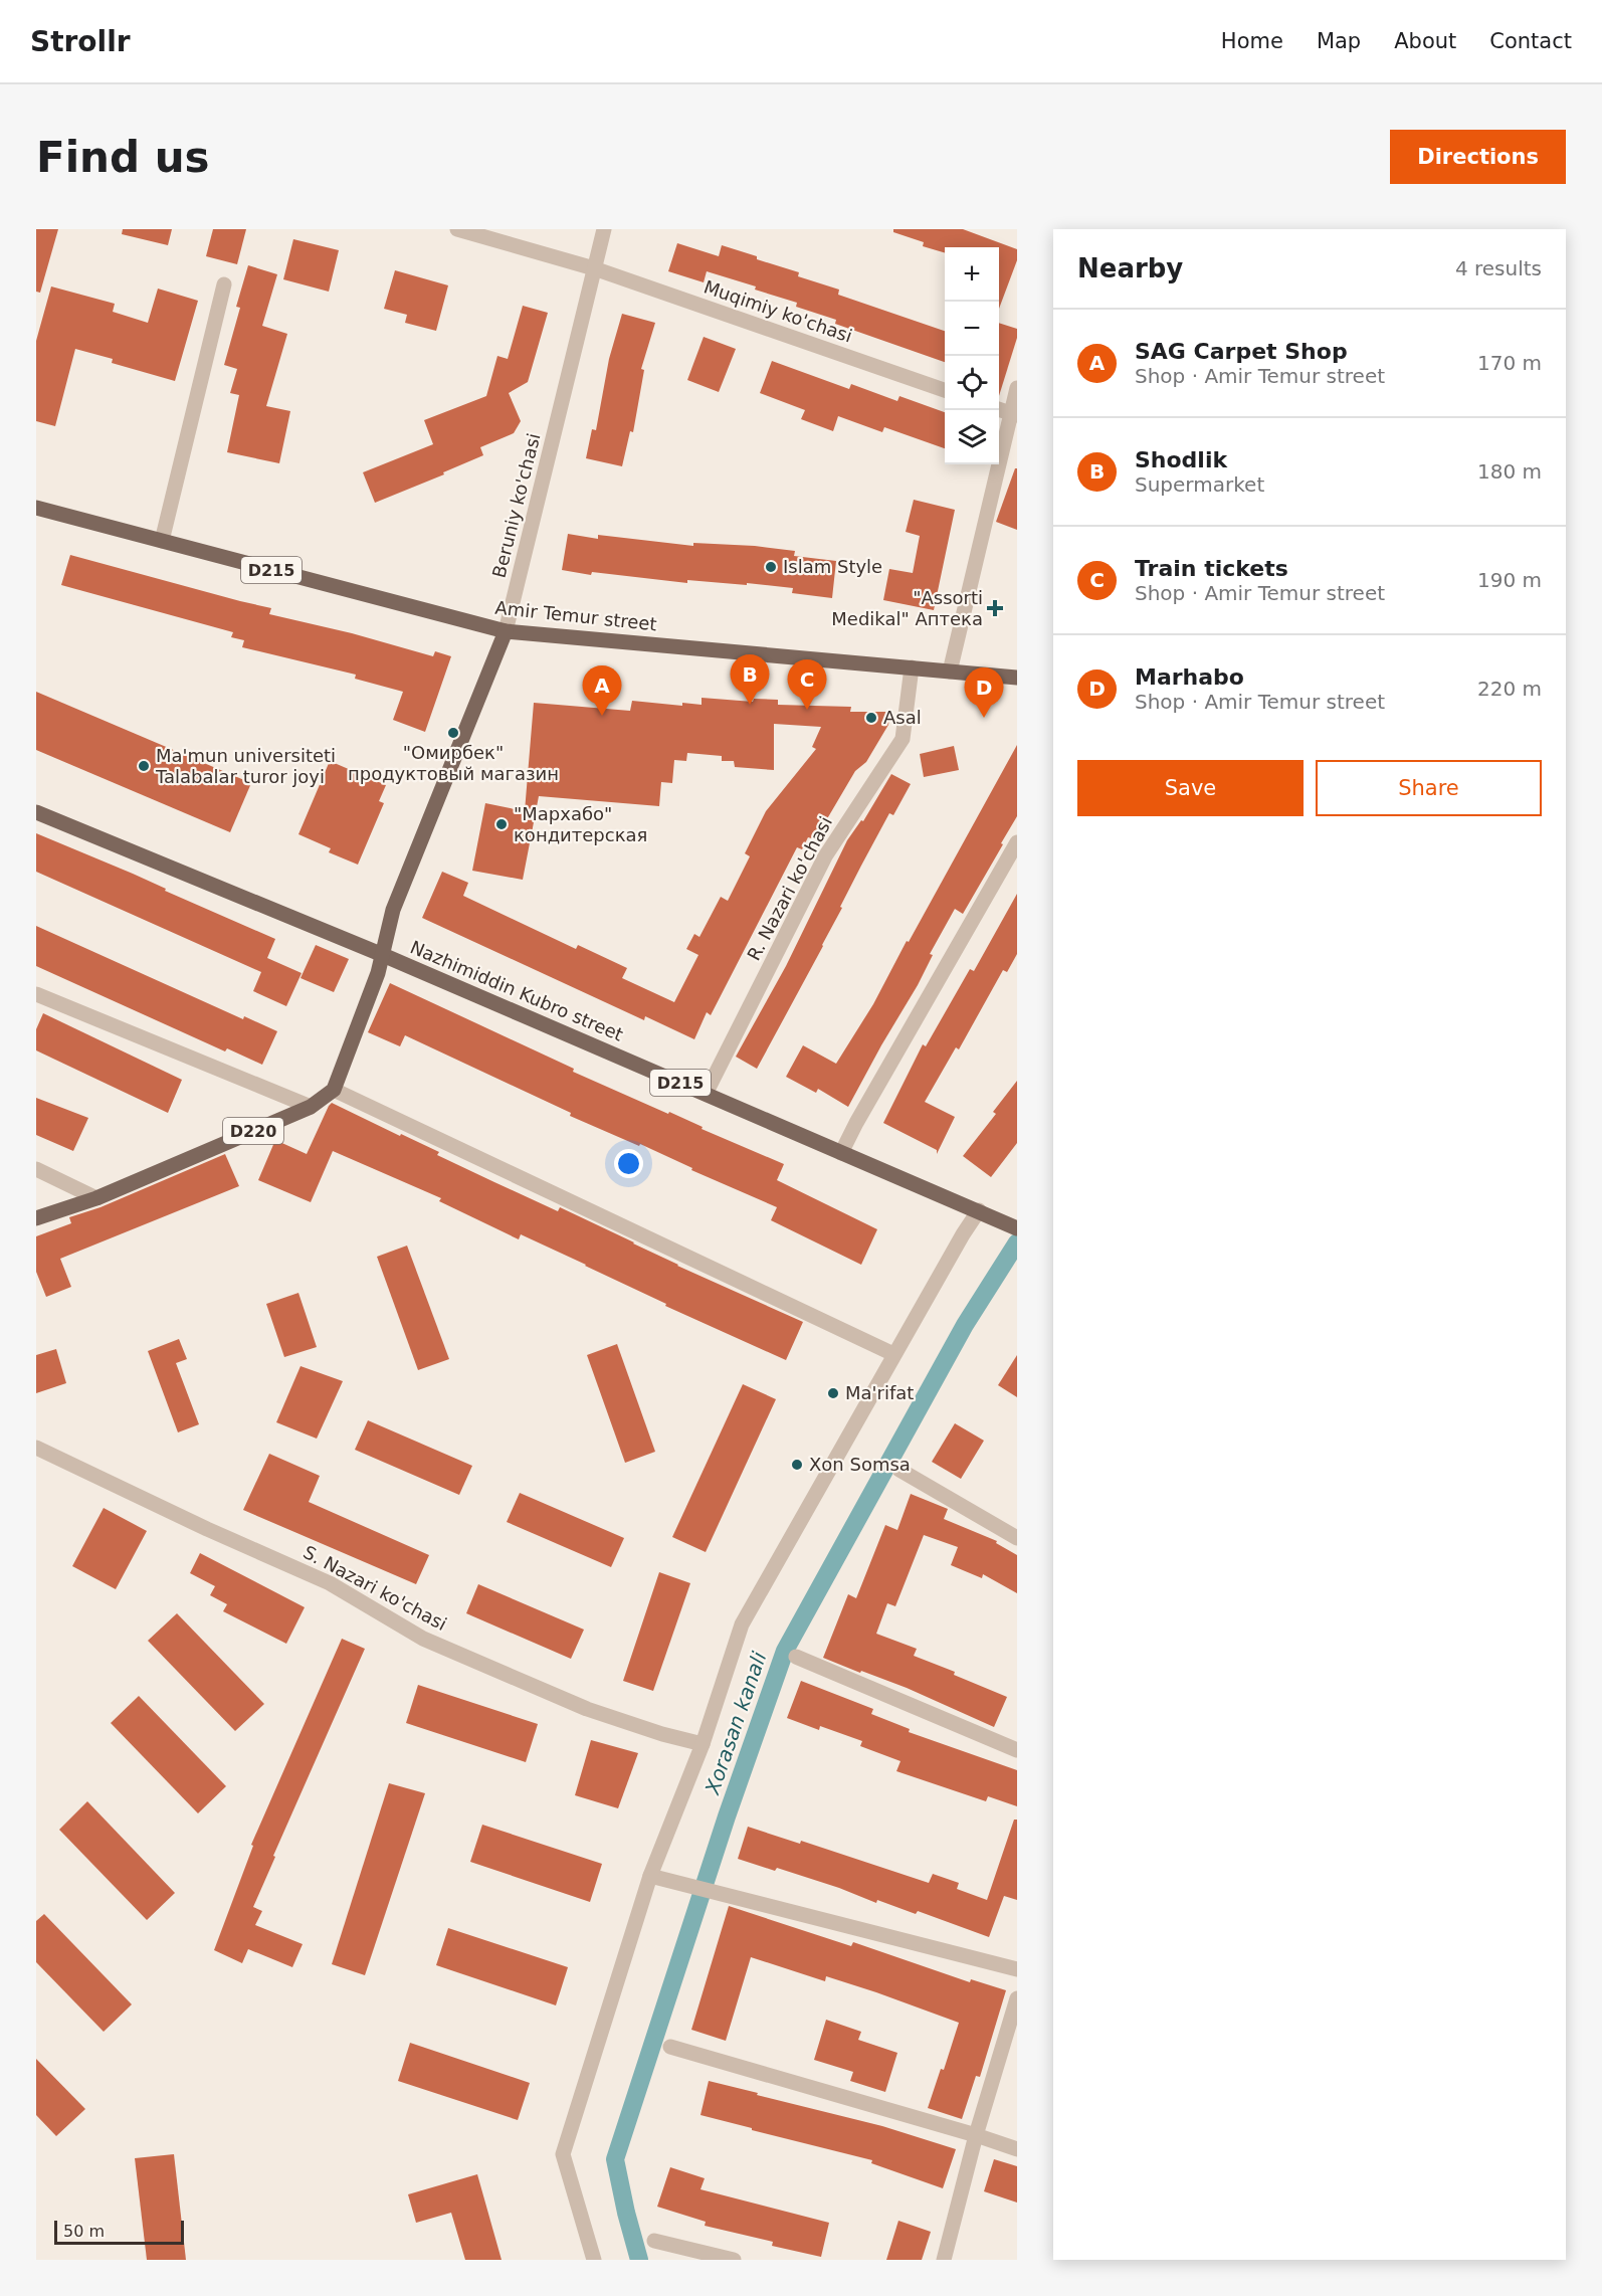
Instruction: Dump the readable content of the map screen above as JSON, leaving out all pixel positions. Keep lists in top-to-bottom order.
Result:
{
  "streets": {
    "main road": [
      "Beruniy ko'chasi",
      "D215",
      "Amir Temur street",
      "Nazhimiddin Kubro street",
      "D220"
    ],
    "street": ["Muqimiy ko'chasi", "R. Nazari ko'chasi", "S. Nazari ko'chasi"]
  },
  "crossings": [
    ["Muqimiy ko'chasi", "Beruniy ko'chasi"],
    ["Beruniy ko'chasi", "Amir Temur street"],
    ["Beruniy ko'chasi", "Nazhimiddin Kubro street"],
    ["Beruniy ko'chasi", "D220"],
    ["D215", "Nazhimiddin Kubro street"],
    ["Amir Temur street", "R. Nazari ko'chasi"],
    ["R. Nazari ko'chasi", "Nazhimiddin Kubro street"]
  ],
  "water": ["Xorasan kanali"],
  "places": {
    "other": [
      "Islam Style",
      "Asal",
      "\"Омирбек\" продуктовый магазин",
      "Ma'mun universiteti Talabalar turor joyi",
      "\"Мархабо\" кондитерская",
      "Ma'rifat",
      "Xon Somsa"
    ],
    "health": ["\"Assorti Medikal\" Аптека"]
  },
  "scale_bar": "50 m",
  "page": {
    "header": "Strollr",
    "nav": [
      "Home",
      "Map",
      "About",
      "Contact"
    ],
    "buttons": [
      "Directions",
      ["Save", "Share"]
    ],
    "title": "Find us",
    "heading": ["Nearby", "4 results"],
    "map_buttons": ["+", "−"],
    "list": [
      {
        "mark": "A",
        "name": "SAG Carpet Shop",
        "note": "Shop · Amir Temur street",
        "value": "170 m"
      },
      {
        "mark": "B",
        "name": "Shodlik",
        "note": "Supermarket",
        "value": "180 m"
      },
      {
        "mark": "C",
        "name": "Train tickets",
        "note": "Shop · Amir Temur street",
        "value": "190 m"
      },
      {
        "mark": "D",
        "name": "Marhabo",
        "note": "Shop · Amir Temur street",
        "value": "220 m"
      }
    ],
    "pins": [
      "B",
      "C",
      "A",
      "D"
    ],
    "scale": "50 m"
  }
}
